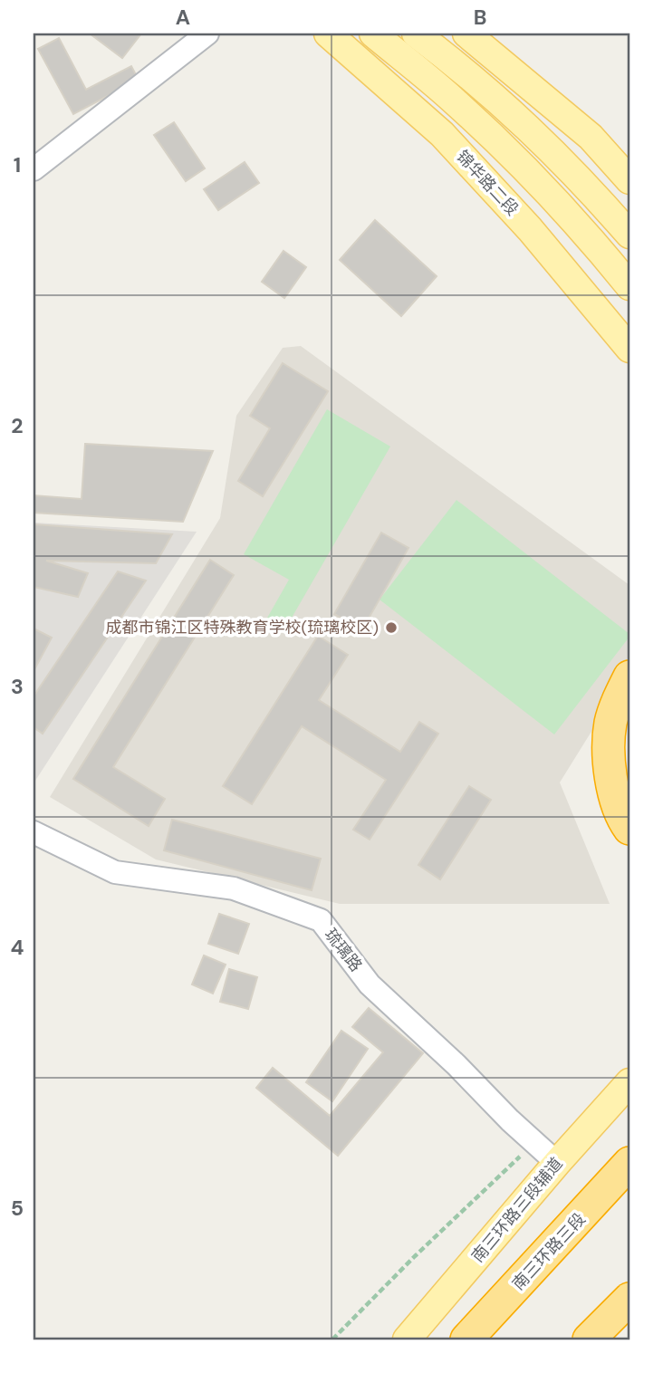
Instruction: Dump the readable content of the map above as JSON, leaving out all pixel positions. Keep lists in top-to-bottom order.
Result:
{
  "streets": {
    "highway": ["南三环路三段"],
    "main road": ["锦华路二段", "南三环路三段辅道"],
    "street": ["琉璃路"]
  },
  "crossings": [
    ["琉璃路", "南三环路三段辅道"]
  ],
  "places": ["成都市锦江区特殊教育学校(琉璃校区)"],
  "grid": {
    "columns": ["A", "B"],
    "rows": [
      "1",
      "2",
      "3",
      "4",
      "5"
    ]
  }
}
